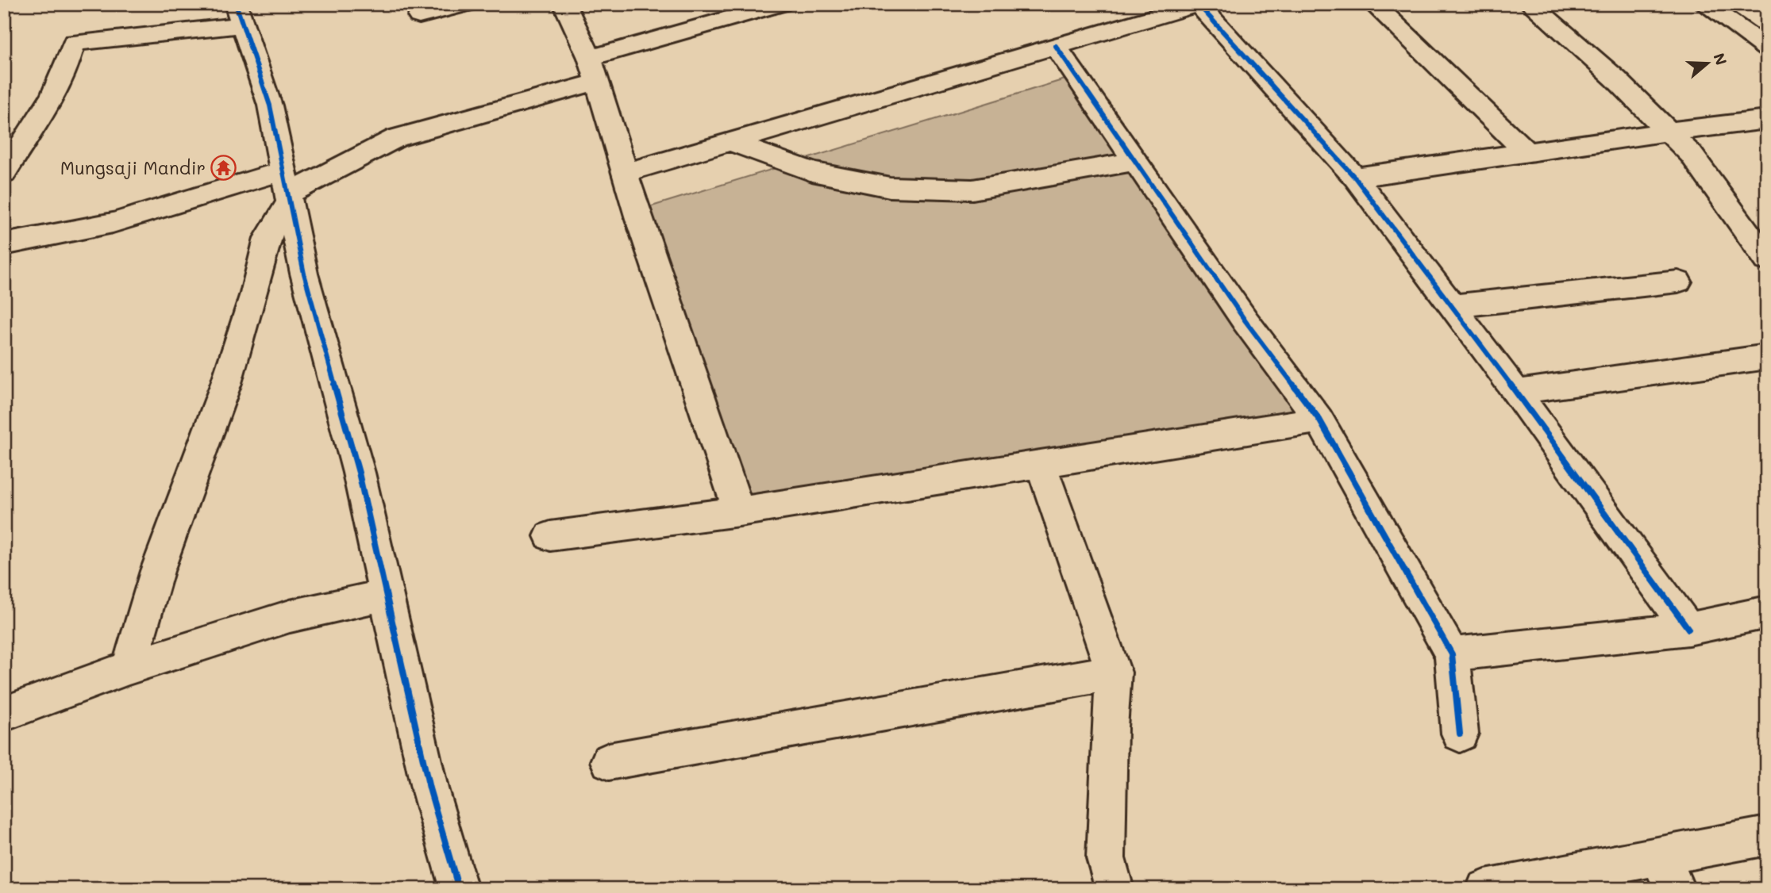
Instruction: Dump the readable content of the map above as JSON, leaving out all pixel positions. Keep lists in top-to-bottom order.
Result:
{
  "places": {
    "temple": ["Mungsaji Mandir"]
  },
  "north": "right"
}
